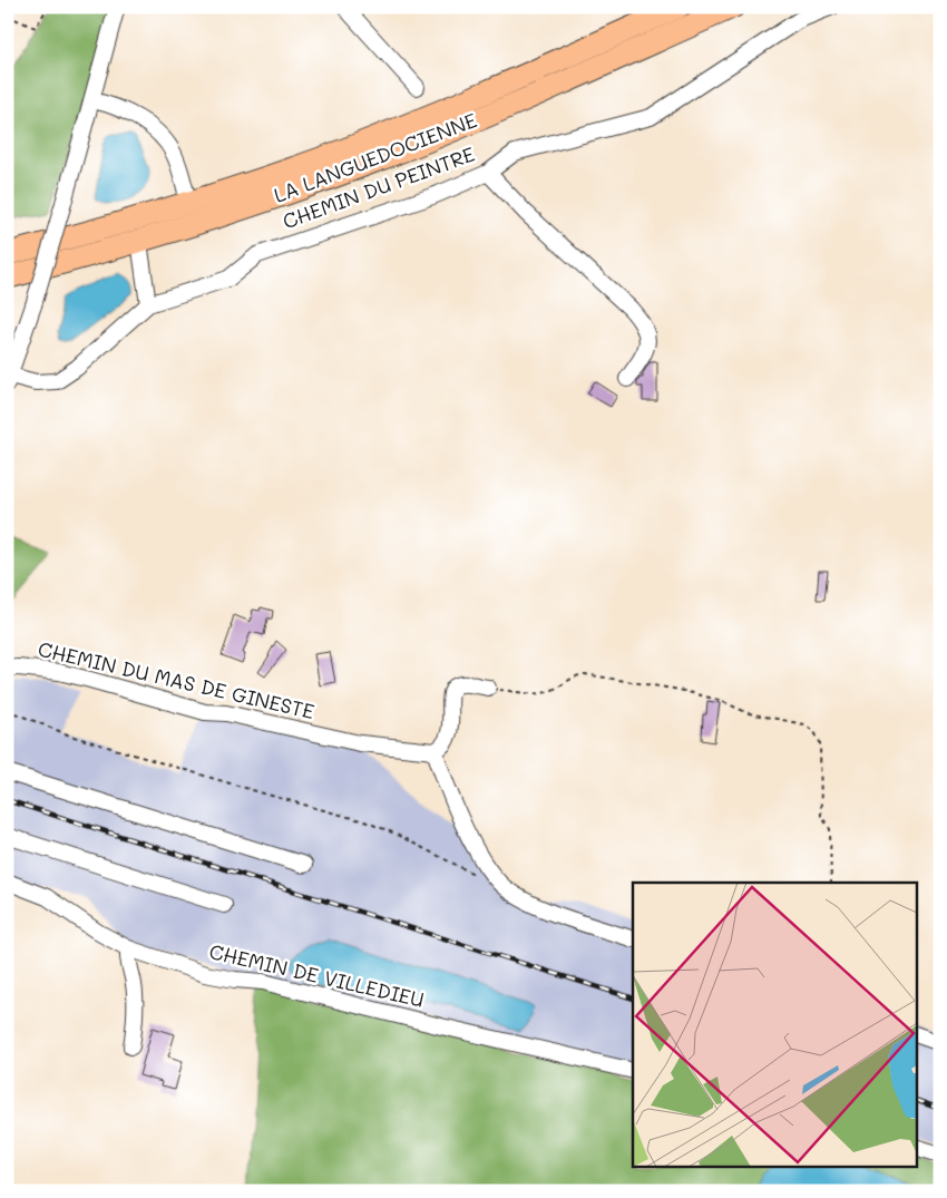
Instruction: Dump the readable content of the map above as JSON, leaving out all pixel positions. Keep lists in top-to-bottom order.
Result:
{
  "streets": {
    "highway": ["LA LANGUEDOCIENNE"],
    "street": ["CHEMIN DU PEINTRE", "CHEMIN DU MAS DE GINESTE", "CHEMIN DE VILLEDIEU"]
  }
}
